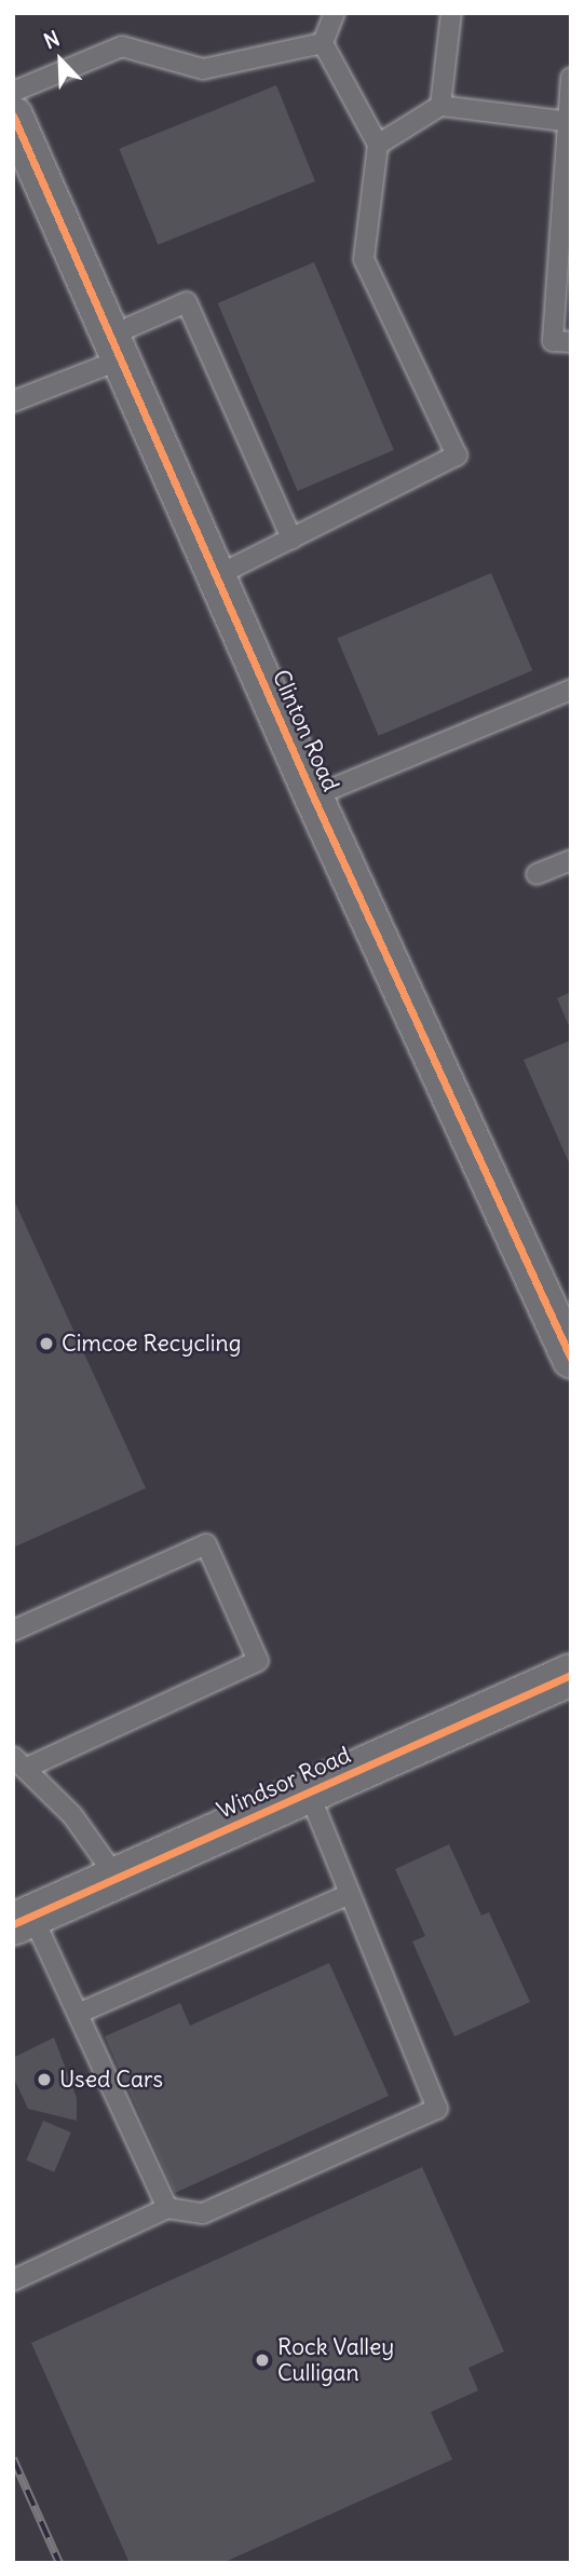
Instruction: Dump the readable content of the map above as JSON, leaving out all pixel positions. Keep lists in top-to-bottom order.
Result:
{
  "streets": {
    "street": ["Clinton Road", "Windsor Road"]
  },
  "places": ["Cimcoe Recycling", "Used Cars", "Rock Valley Culligan"],
  "north": "top left"
}
